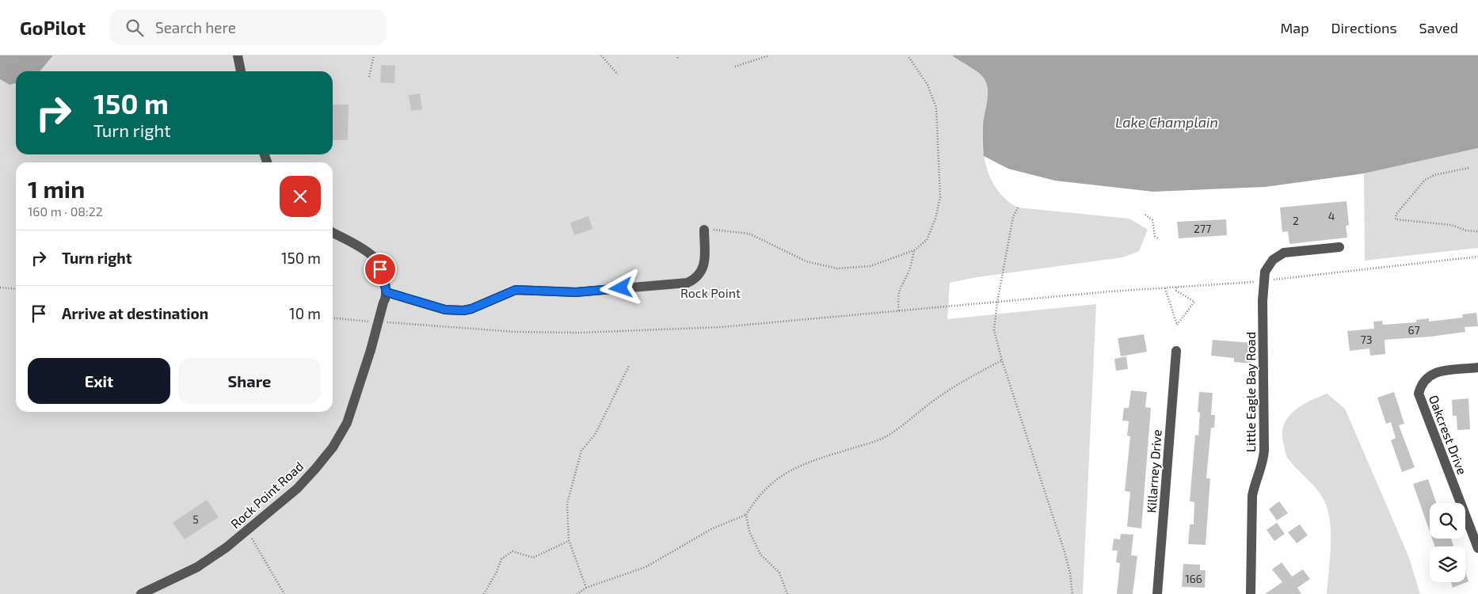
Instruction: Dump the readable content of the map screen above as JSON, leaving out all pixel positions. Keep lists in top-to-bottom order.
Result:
{
  "streets": {
    "street": [
      "Little Eagle Bay Road",
      "Oakcrest Drive",
      "Killarney Drive",
      "Rock Point Road"
    ]
  },
  "water": ["Lake Champlain"],
  "parks": ["Rock Point"],
  "house_numbers": [
    "4",
    "2",
    "277",
    "67",
    "73",
    "5",
    "166"
  ],
  "page": {
    "header": "GoPilot",
    "search": "Search here",
    "nav": ["Map", "Directions", "Saved"],
    "turn": ["150 m", "Turn right"],
    "heading": ["1 min", "160 m · 08:22"],
    "list": [
      {
        "name": "Turn right",
        "value": "150 m"
      },
      {
        "name": "Arrive at destination",
        "value": "10 m"
      }
    ],
    "buttons": ["Exit", "Share"]
  }
}
